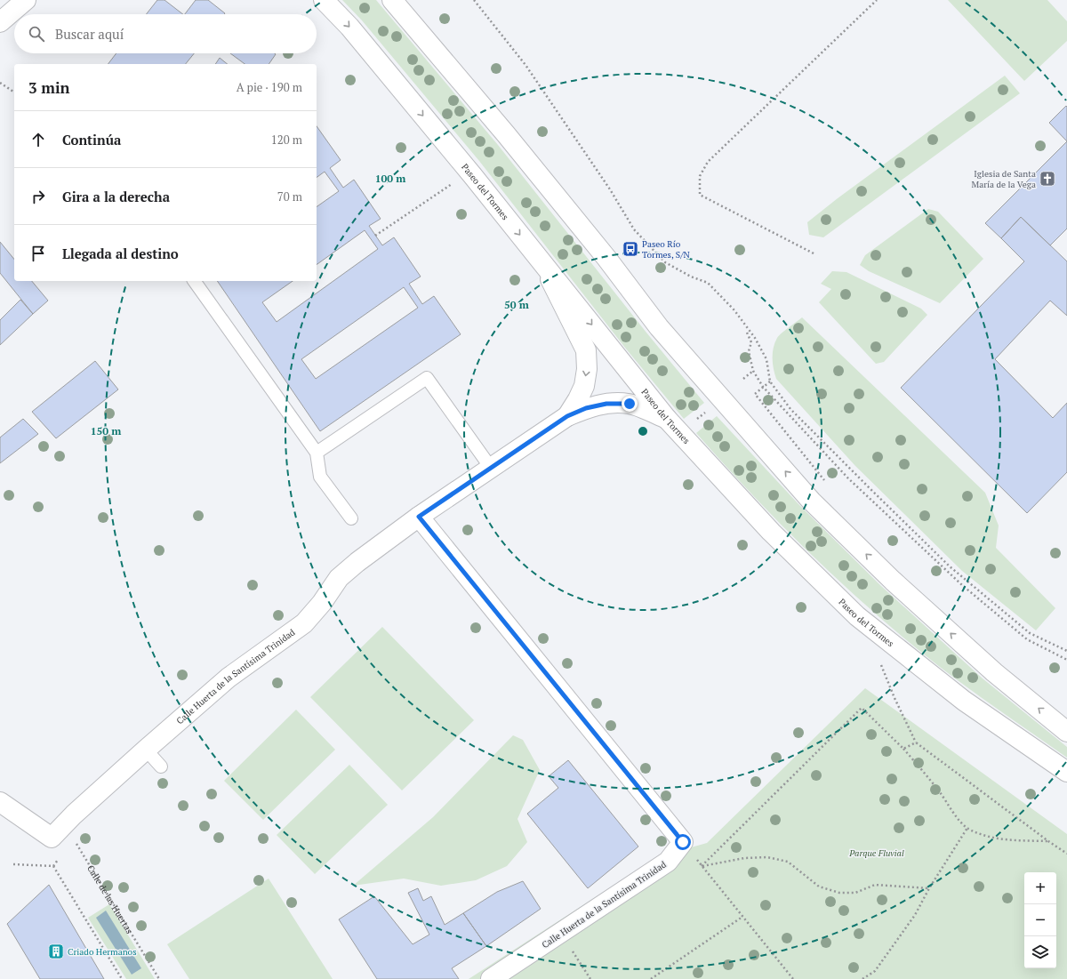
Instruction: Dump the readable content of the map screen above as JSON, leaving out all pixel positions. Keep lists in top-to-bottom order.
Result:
{
  "streets": {
    "main road": ["Paseo del Tormes", "Calle Huerta de la Santísima Trinidad"],
    "path": ["Calle de las Huertas"]
  },
  "crossings": [
    ["Paseo del Tormes", "Calle Huerta de la Santísima Trinidad"]
  ],
  "parks": ["Parque Fluvial"],
  "places": {
    "church": ["Iglesia de Santa María de la Vega"],
    "bus stop": ["Paseo Río Tormes, S/N"],
    "building": ["Criado Hermanos"]
  },
  "page": {
    "search": "Buscar aquí",
    "heading": ["3 min", "A pie · 190 m"],
    "list": [
      ["Continúa", "120 m"],
      ["Gira a la derecha", "70 m"],
      "Llegada al destino"
    ],
    "map_buttons": ["+", "−"]
  },
  "rings": ["100 m", "50 m", "150 m"]
}
